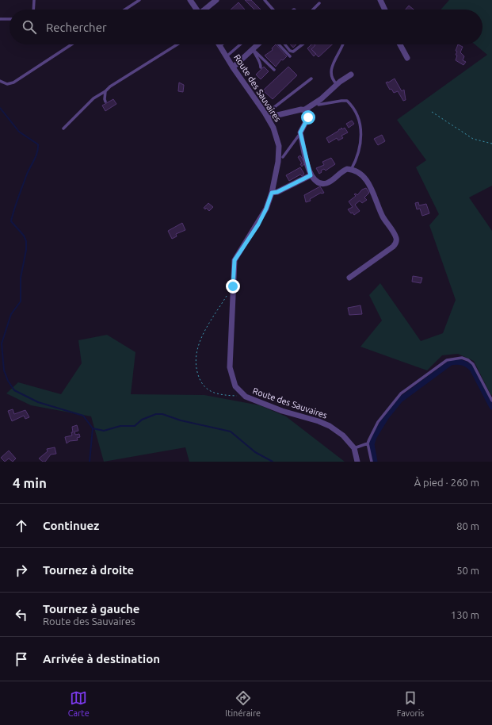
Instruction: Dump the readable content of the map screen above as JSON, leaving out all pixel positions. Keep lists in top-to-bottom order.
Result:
{
  "streets": {
    "street": ["Route des Sauvaires"]
  },
  "page": {
    "search": "Rechercher",
    "heading": ["4 min", "À pied · 260 m"],
    "list": [
      ["Continuez", "80 m"],
      ["Tournez à droite", "50 m"],
      ["Tournez à gauche", "Route des Sauvaires", "130 m"],
      "Arrivée à destination"
    ],
    "nav": ["Carte", "Itinéraire", "Favoris"]
  }
}
